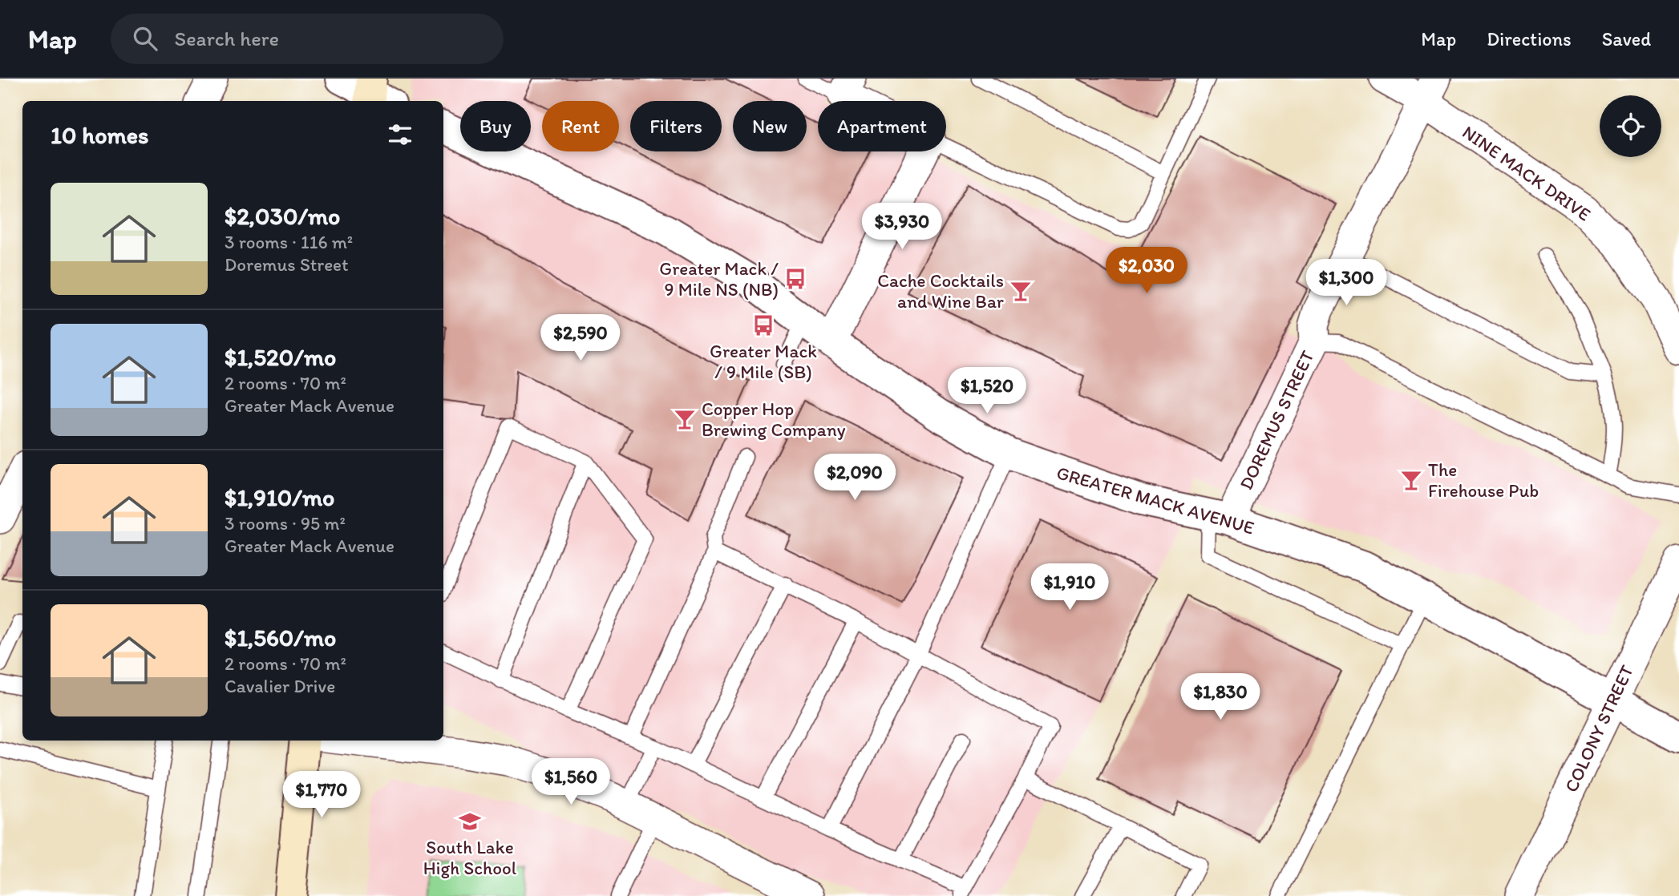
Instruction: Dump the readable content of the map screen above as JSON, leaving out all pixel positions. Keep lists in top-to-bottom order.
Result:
{
  "streets": {
    "street": [
      "NINE MACK DRIVE",
      "DOREMUS STREET",
      "GREATER MACK AVENUE",
      "COLONY STREET"
    ]
  },
  "crossings": [
    ["NINE MACK DRIVE", "DOREMUS STREET"],
    ["DOREMUS STREET", "GREATER MACK AVENUE"],
    ["GREATER MACK AVENUE", "COLONY STREET"]
  ],
  "places": {
    "bus stop": ["Greater Mack / 9 Mile NS (NB)", "Greater Mack / 9 Mile (SB)"],
    "bar": ["Cache Cocktails and Wine Bar", "Copper Hop Brewing Company", "The Firehouse Pub"],
    "school or university": ["South Lake High School"]
  },
  "page": {
    "header": "Map",
    "search": "Search here",
    "nav": ["Map", "Directions", "Saved"],
    "chip": [
      "Buy",
      "Rent",
      "Filters",
      "New",
      "Apartment"
    ],
    "heading": "10 homes",
    "list": [
      {
        "name": "$2,030/mo",
        "note": "3 rooms · 116 m² · Doremus Street"
      },
      {
        "name": "$1,520/mo",
        "note": "2 rooms · 70 m² · Greater Mack Avenue"
      },
      {
        "name": "$1,910/mo",
        "note": "3 rooms · 95 m² · Greater Mack Avenue"
      },
      {
        "name": "$1,560/mo",
        "note": "2 rooms · 70 m² · Cavalier Drive"
      }
    ],
    "price": [
      "$3,930",
      "$2,030",
      "$1,300",
      "$2,590",
      "$1,520",
      "$2,090",
      "$1,910",
      "$1,830",
      "$1,560",
      "$1,770"
    ]
  }
}
